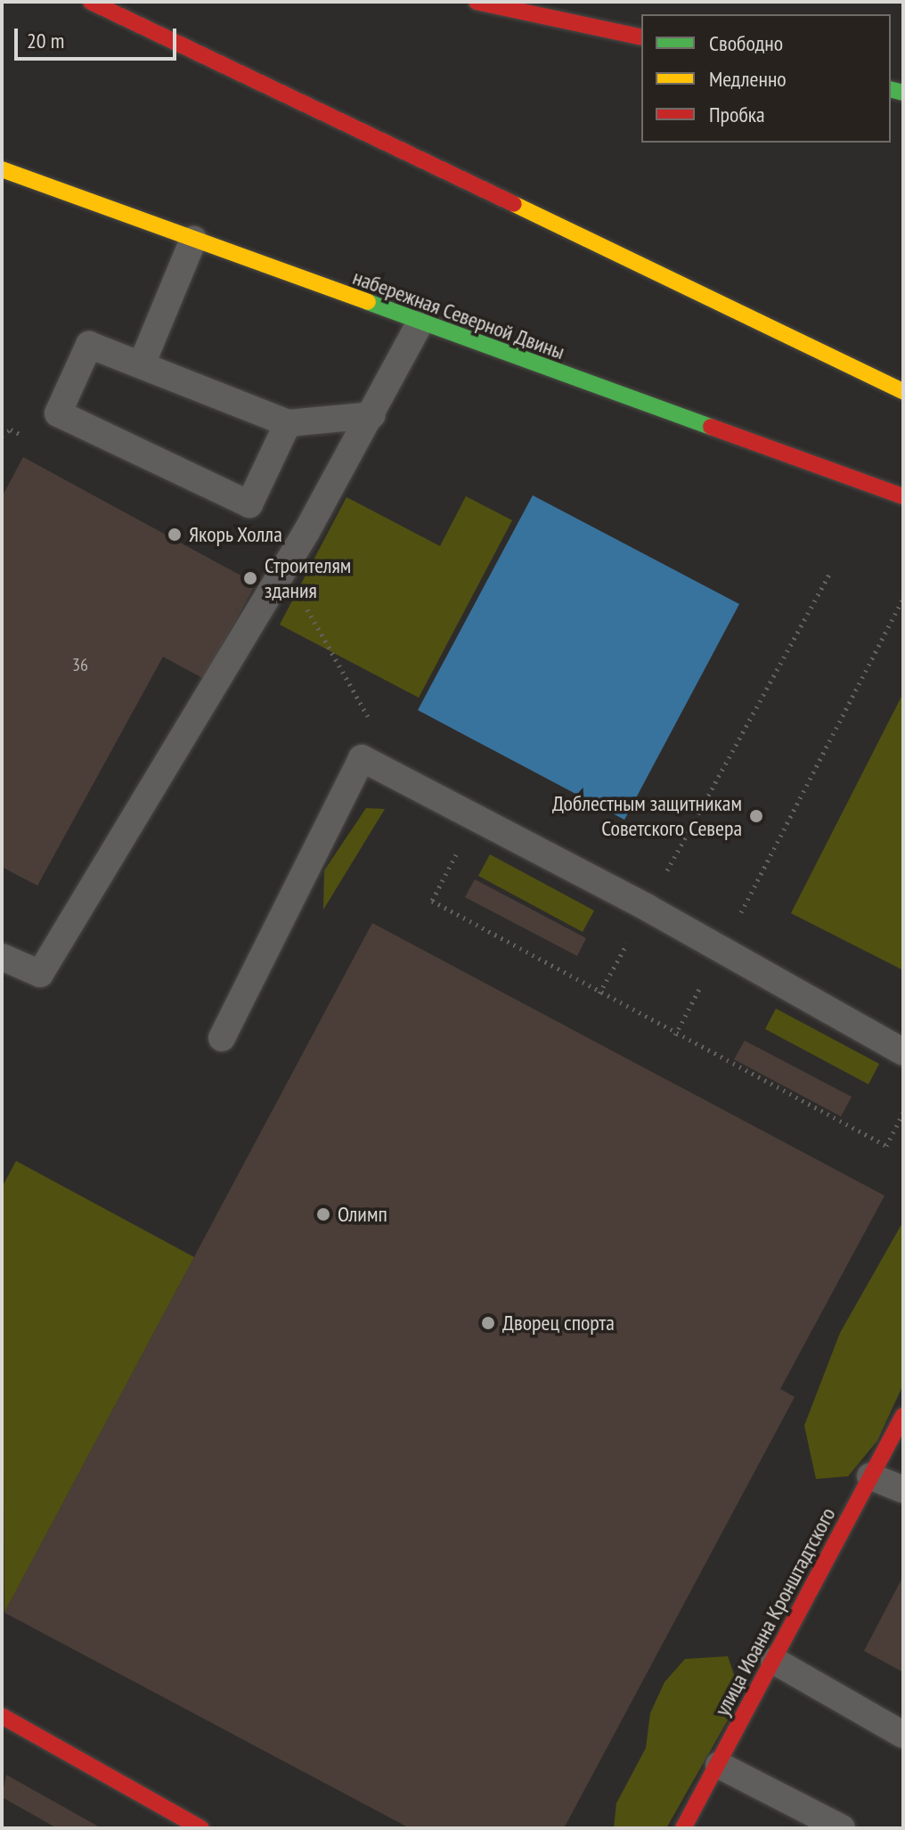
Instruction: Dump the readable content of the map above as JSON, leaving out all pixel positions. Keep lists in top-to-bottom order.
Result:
{
  "streets": {
    "main road": ["набережная Северной Двины", "улица Иоанна Кронштадтского"]
  },
  "places": [
    "Якорь Холла",
    "Строителям здания",
    "Доблестным защитникам Советского Севера",
    "Олимп",
    "Дворец спорта"
  ],
  "house_numbers": ["36"],
  "legend": ["Свободно", "Медленно", "Пробка"],
  "scale_bar": "20 m"
}
